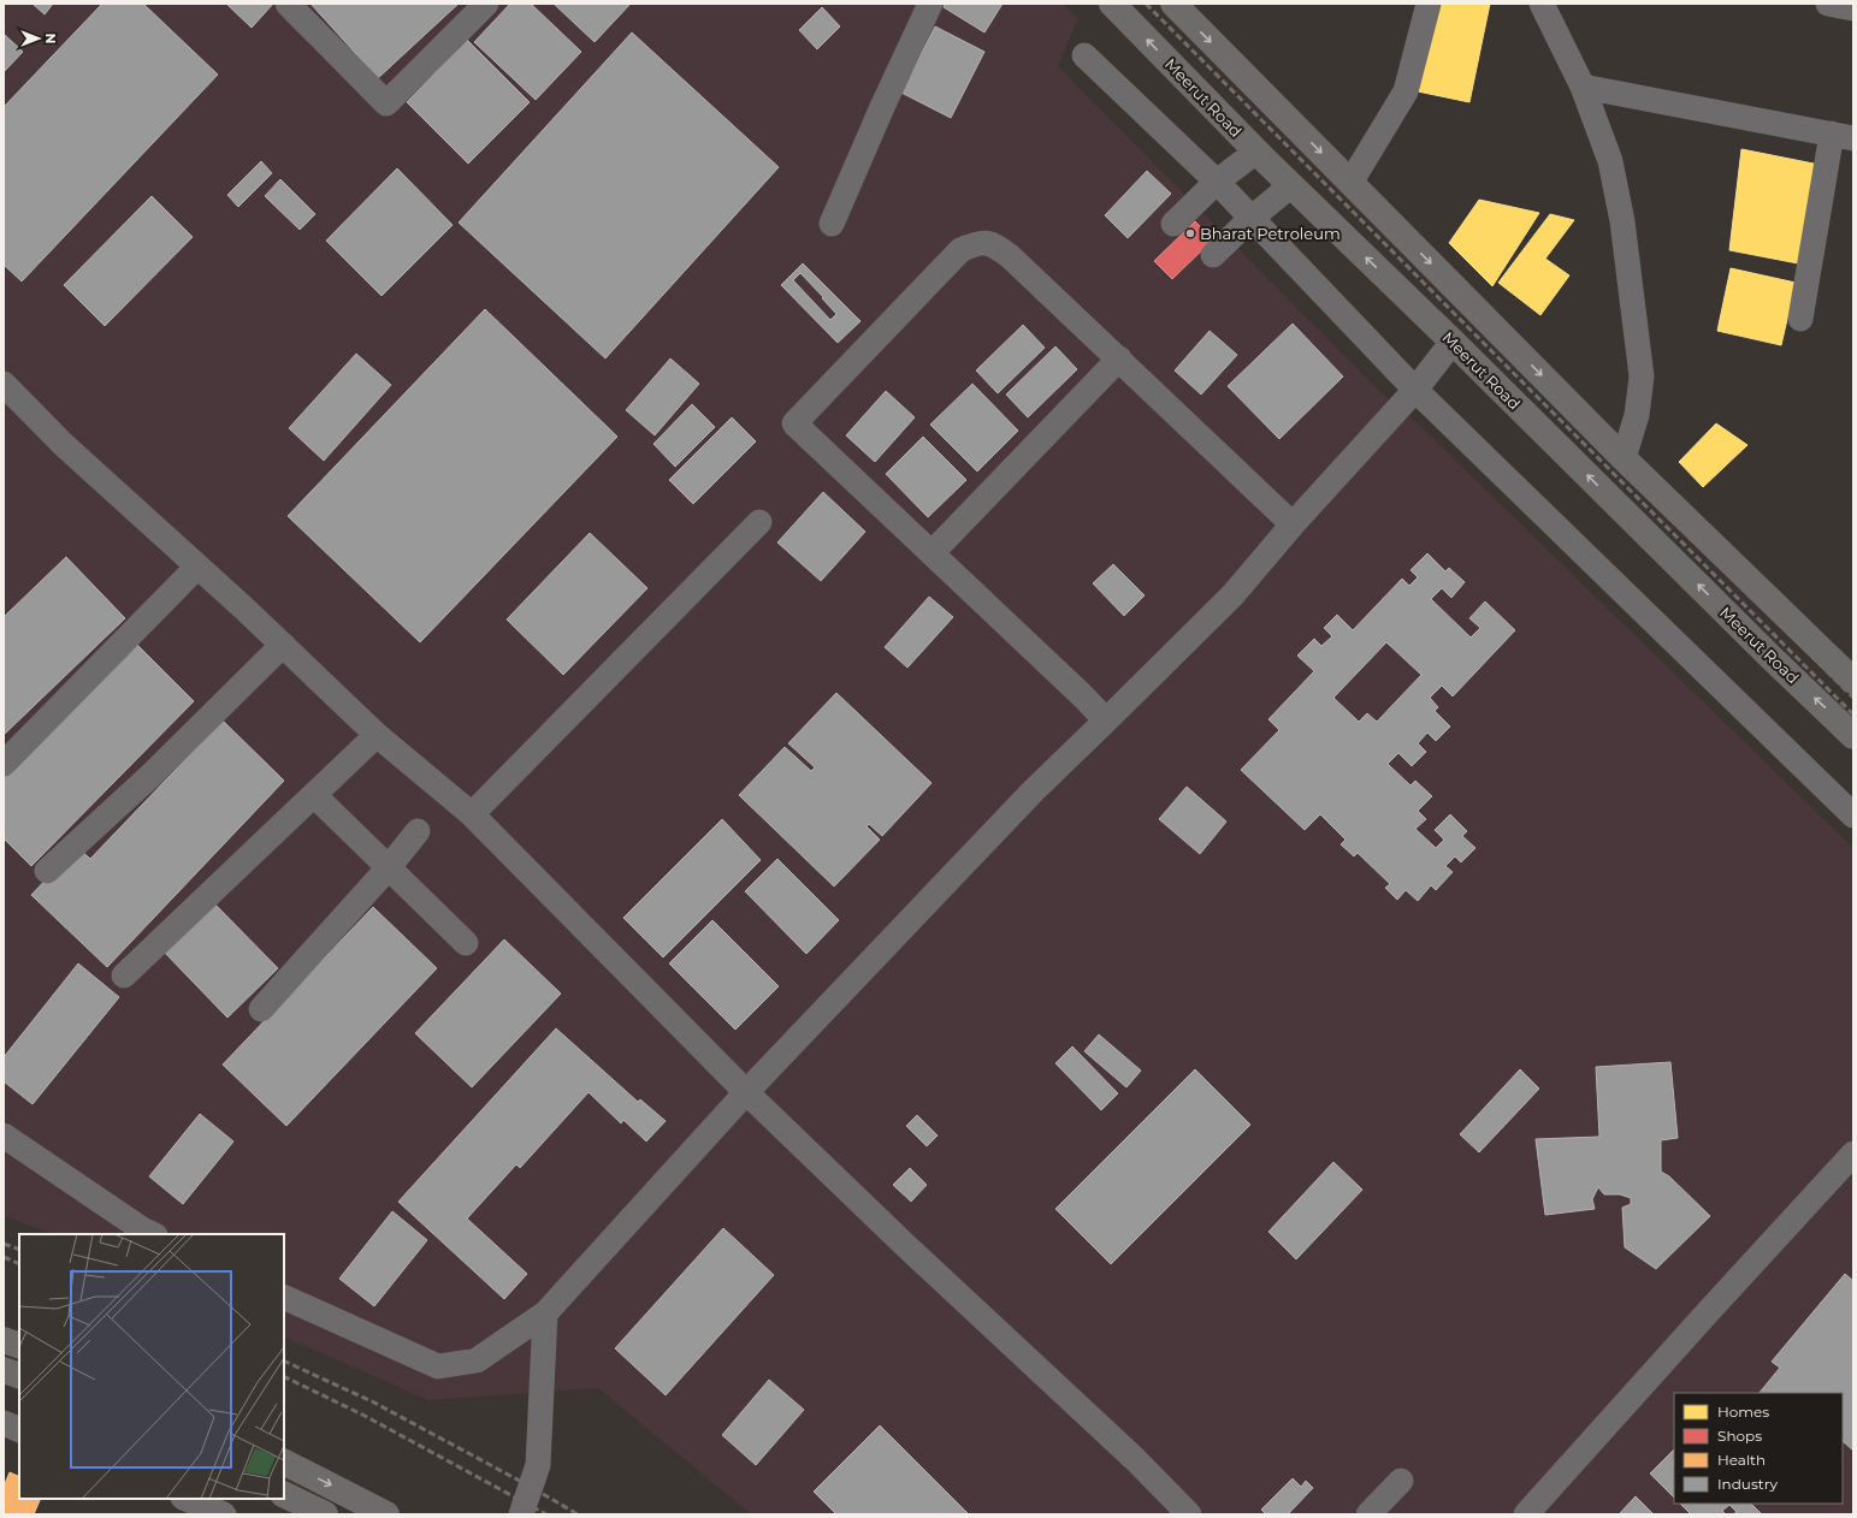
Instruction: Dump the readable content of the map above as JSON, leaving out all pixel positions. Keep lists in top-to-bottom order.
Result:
{
  "streets": {
    "main road": ["Meerut Road"]
  },
  "places": ["Bharat Petroleum"],
  "legend": [
    "Homes",
    "Shops",
    "Health",
    "Industry"
  ],
  "north": "right"
}
